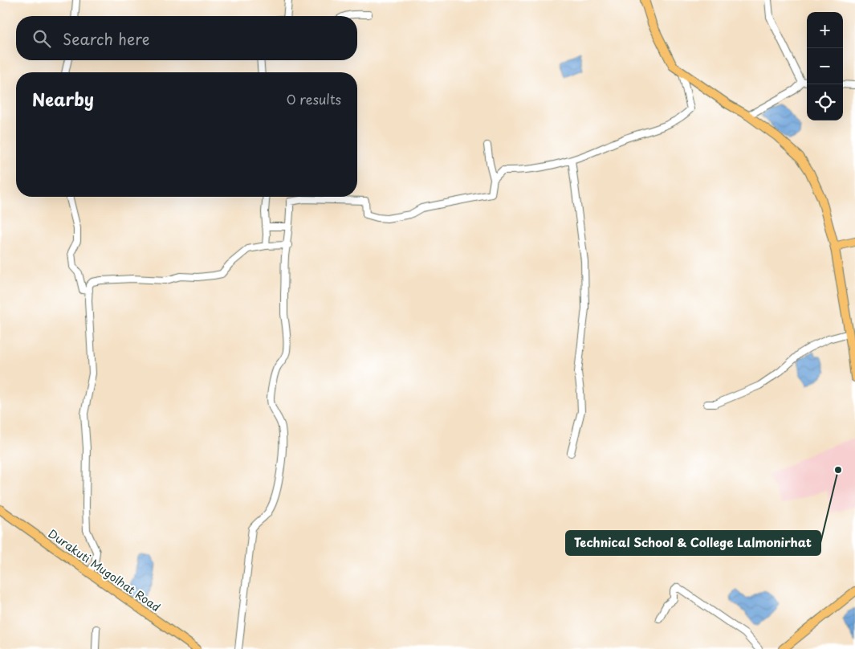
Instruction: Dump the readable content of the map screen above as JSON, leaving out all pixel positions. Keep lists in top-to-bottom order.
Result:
{
  "streets": {
    "main road": ["Durakuti Mugolhat Road"]
  },
  "places": ["Technical School & College Lalmonirhat"],
  "page": {
    "map_buttons": ["+", "−"],
    "search": "Search here",
    "heading": ["Nearby", "0 results"]
  }
}
